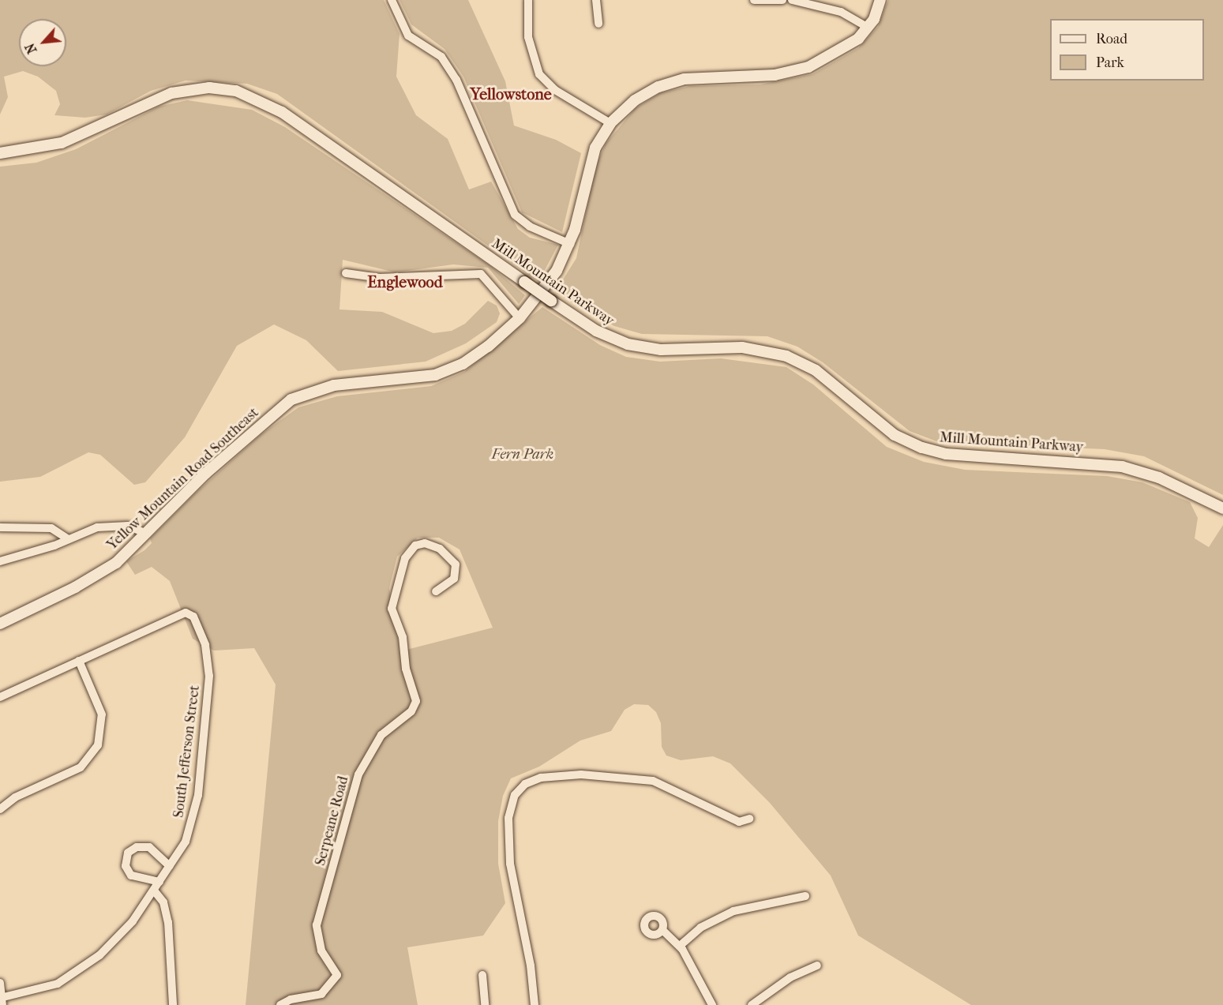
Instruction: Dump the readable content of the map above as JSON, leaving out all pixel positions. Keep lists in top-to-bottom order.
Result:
{
  "streets": {
    "street": [
      "Mill Mountain Parkway",
      "Yellow Mountain Road Southeast",
      "South Jefferson Street",
      "Serpeane Road"
    ]
  },
  "districts": ["Yellowstone", "Englewood"],
  "parks": ["Fern Park"],
  "legend": ["Road", "Park"],
  "north": "bottom left"
}
